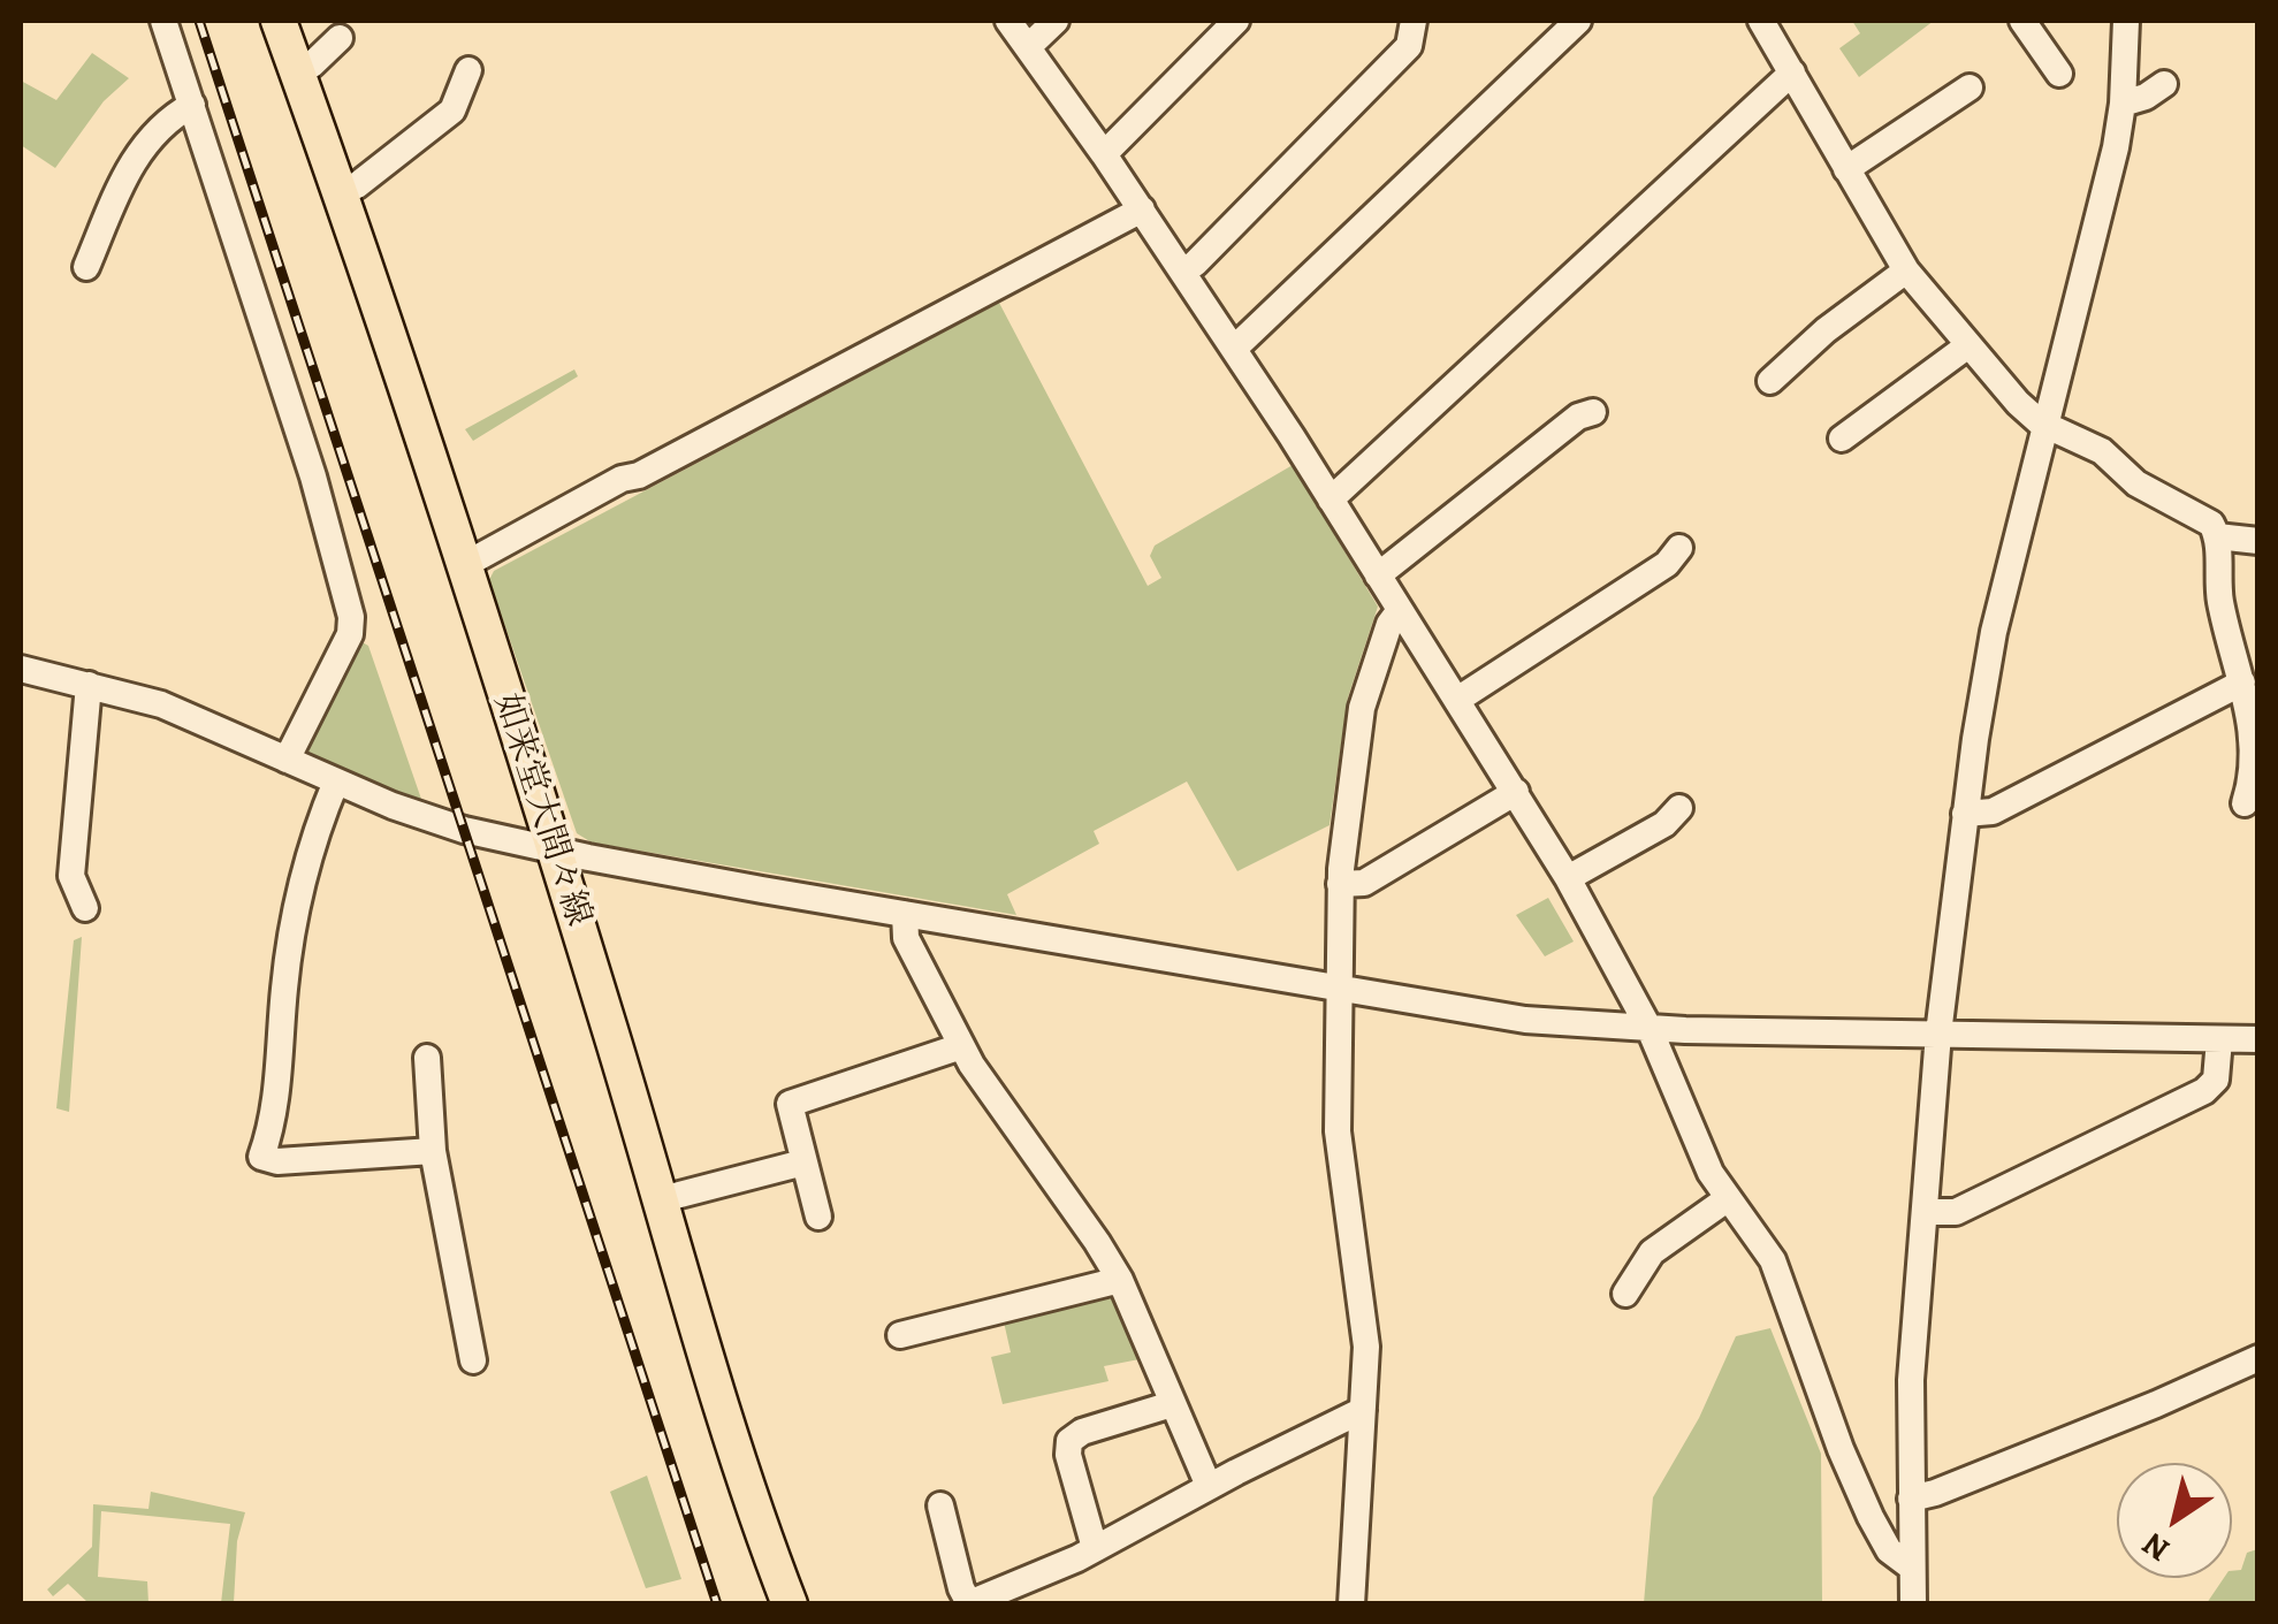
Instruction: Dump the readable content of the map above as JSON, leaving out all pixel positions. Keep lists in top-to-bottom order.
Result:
{
  "streets": {
    "main road": ["如来堂大間々線"]
  },
  "north": "bottom left"
}
